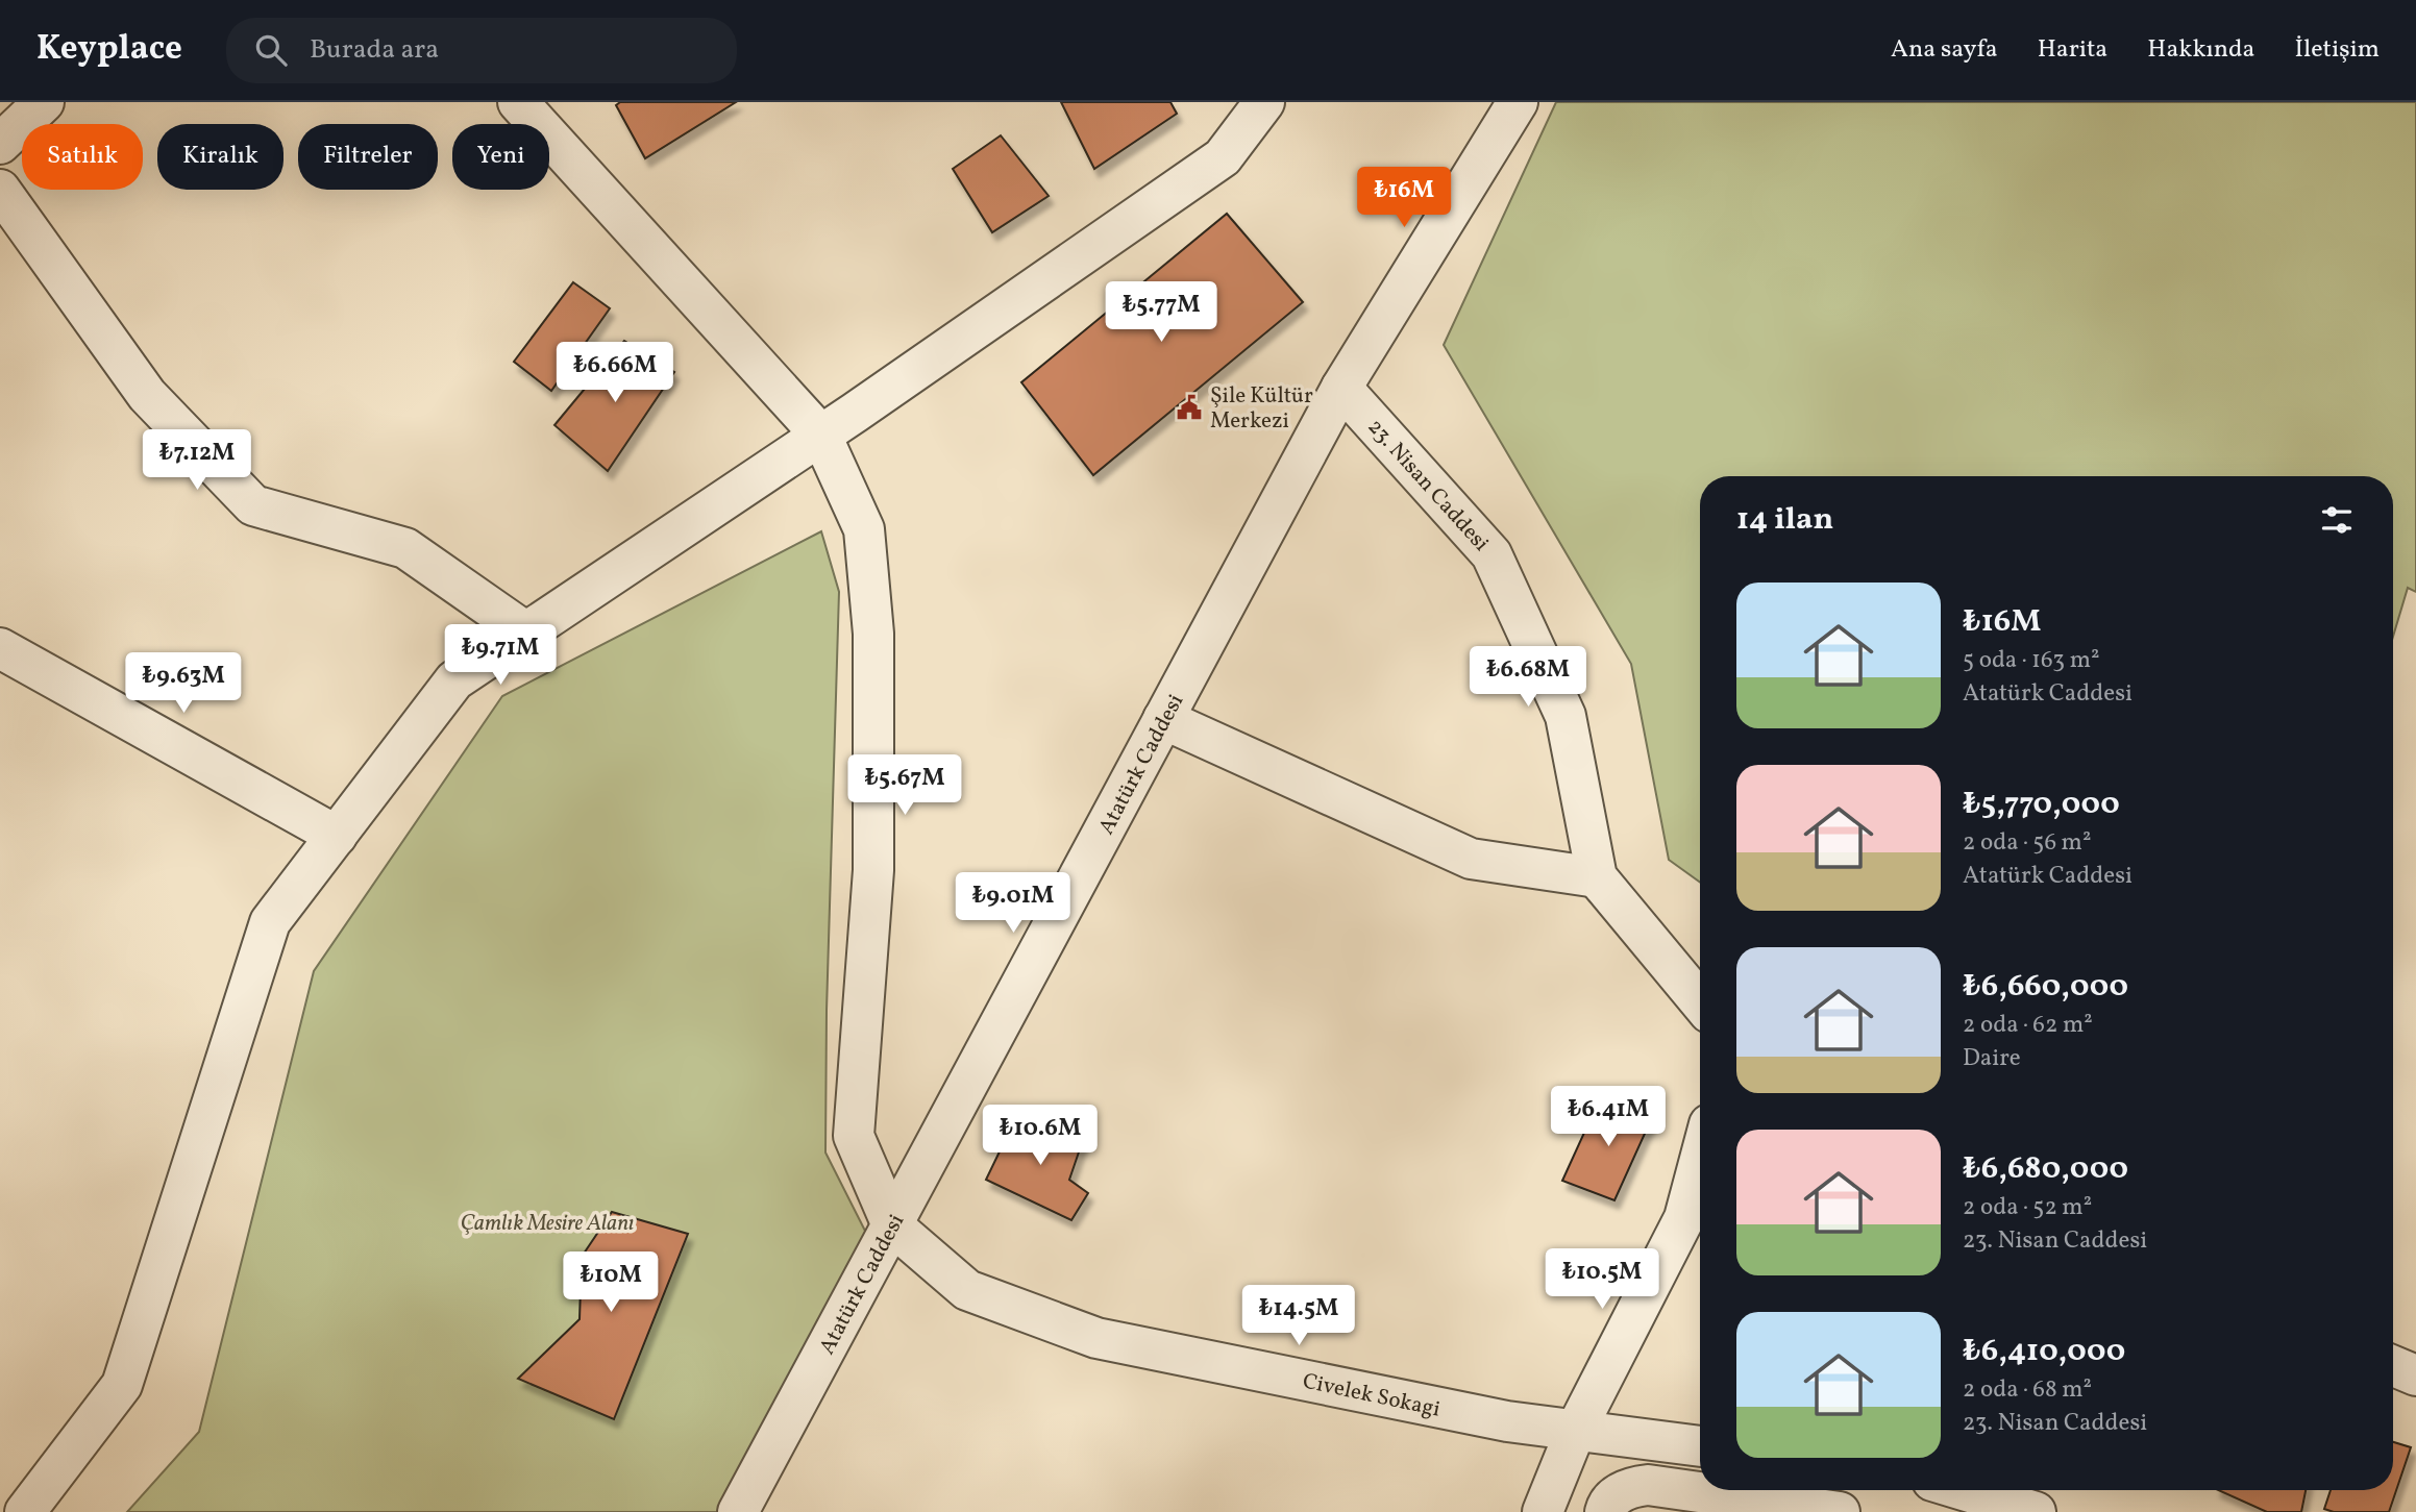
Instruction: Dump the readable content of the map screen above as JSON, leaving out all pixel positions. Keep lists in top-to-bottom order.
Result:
{
  "streets": {
    "street": ["23. Nisan Caddesi", "Atatürk Caddesi", "Civelek Sokagi"]
  },
  "crossings": [
    ["23. Nisan Caddesi", "Atatürk Caddesi"],
    ["Atatürk Caddesi", "Civelek Sokagi"]
  ],
  "parks": ["Çamlık Mesire Alanı"],
  "places": {
    "public building": ["Şile Kültür Merkezi"]
  },
  "page": {
    "header": "Keyplace",
    "search": "Burada ara",
    "nav": [
      "Ana sayfa",
      "Harita",
      "Hakkında",
      "İletişim"
    ],
    "chip": [
      "Satılık",
      "Kiralık",
      "Filtreler",
      "Yeni"
    ],
    "price": [
      "₺16M",
      "₺5.77M",
      "₺6.66M",
      "₺7.12M",
      "₺9.71M",
      "₺6.68M",
      "₺9.63M",
      "₺5.67M",
      "₺9.01M",
      "₺6.41M",
      "₺10.6M",
      "₺10.5M",
      "₺10M",
      "₺14.5M"
    ],
    "heading": "14 ilan",
    "list": [
      {
        "name": "₺16M",
        "note": "5 oda · 163 m² · Atatürk Caddesi"
      },
      {
        "name": "₺5,770,000",
        "note": "2 oda · 56 m² · Atatürk Caddesi"
      },
      {
        "name": "₺6,660,000",
        "note": "2 oda · 62 m² · Daire"
      },
      {
        "name": "₺6,680,000",
        "note": "2 oda · 52 m² · 23. Nisan Caddesi"
      },
      {
        "name": "₺6,410,000",
        "note": "2 oda · 68 m² · 23. Nisan Caddesi"
      }
    ]
  }
}
